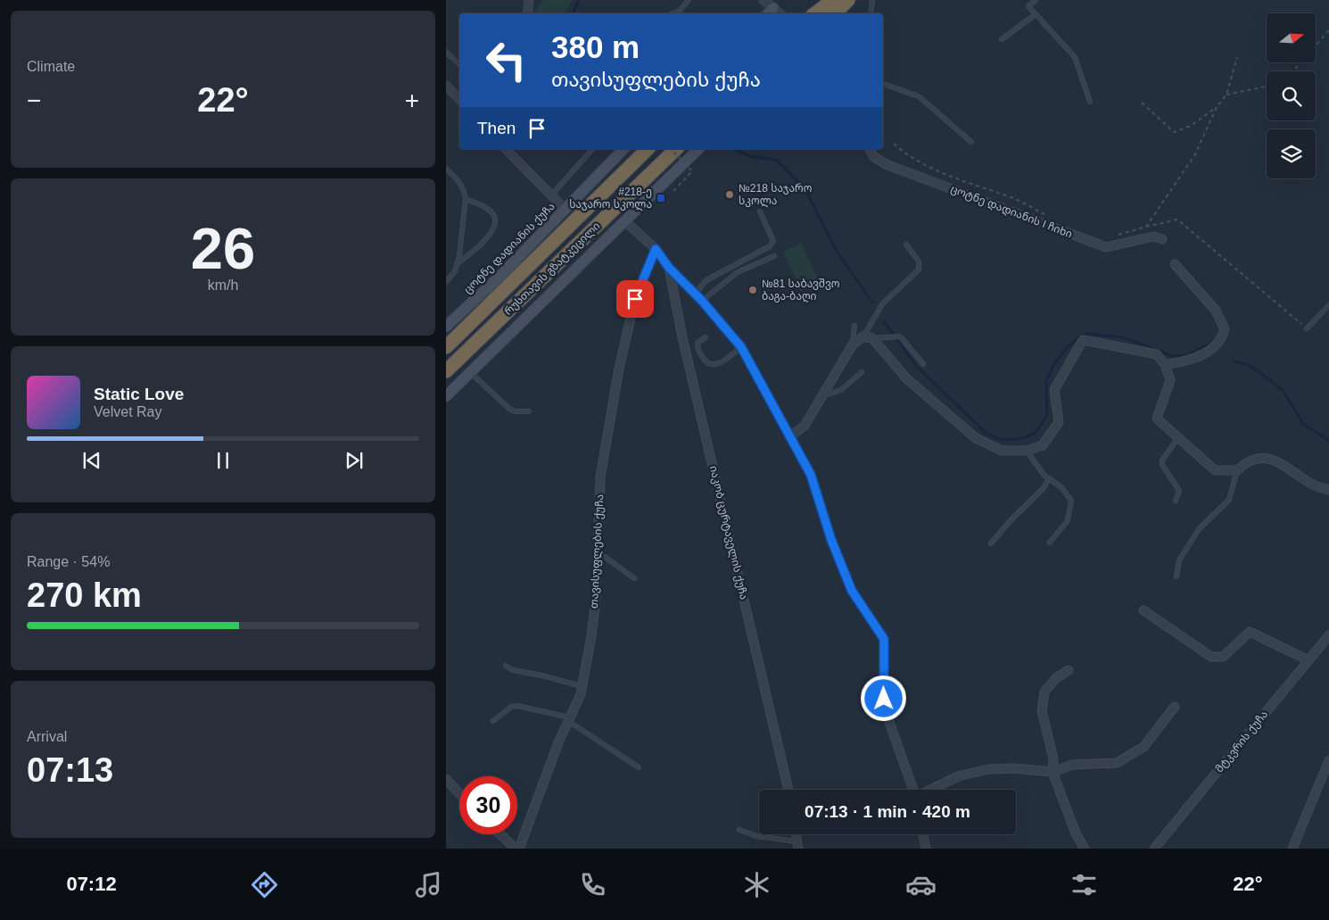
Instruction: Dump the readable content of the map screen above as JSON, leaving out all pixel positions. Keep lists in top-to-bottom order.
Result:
{
  "streets": {
    "highway": ["რუსთავის გზატკეცილი"],
    "street": [
      "ცოტნე დადიანის I ჩიხი",
      "ცოტნე დადიანის ქუჩა",
      "იაკობ ცურტაველის ქუჩა",
      "თავისუფლების ქუჩა",
      "მტკვრის ქუჩა"
    ]
  },
  "places": {
    "other": ["№218 საჯარო სკოლა", "№81 საბავშვო ბაგა-ბაღი"],
    "transit": ["#218-ე საჯარო სკოლა"]
  },
  "north": "right",
  "page": {
    "tile": [
      "Climate",
      ["26", "km/h"],
      ["Range · 54%", "270 km"],
      ["Arrival", "07:13"]
    ],
    "turn": ["380 m", "თავისუფლების ქუჩა"],
    "heat": ["−", "22°", "+"],
    "then": "Then",
    "song": ["Static Love", "Velvet Ray"],
    "limit": "30",
    "trip": "07:13 · 1 min · 420 m",
    "tabs": ["07:12", "22°"]
  }
}
